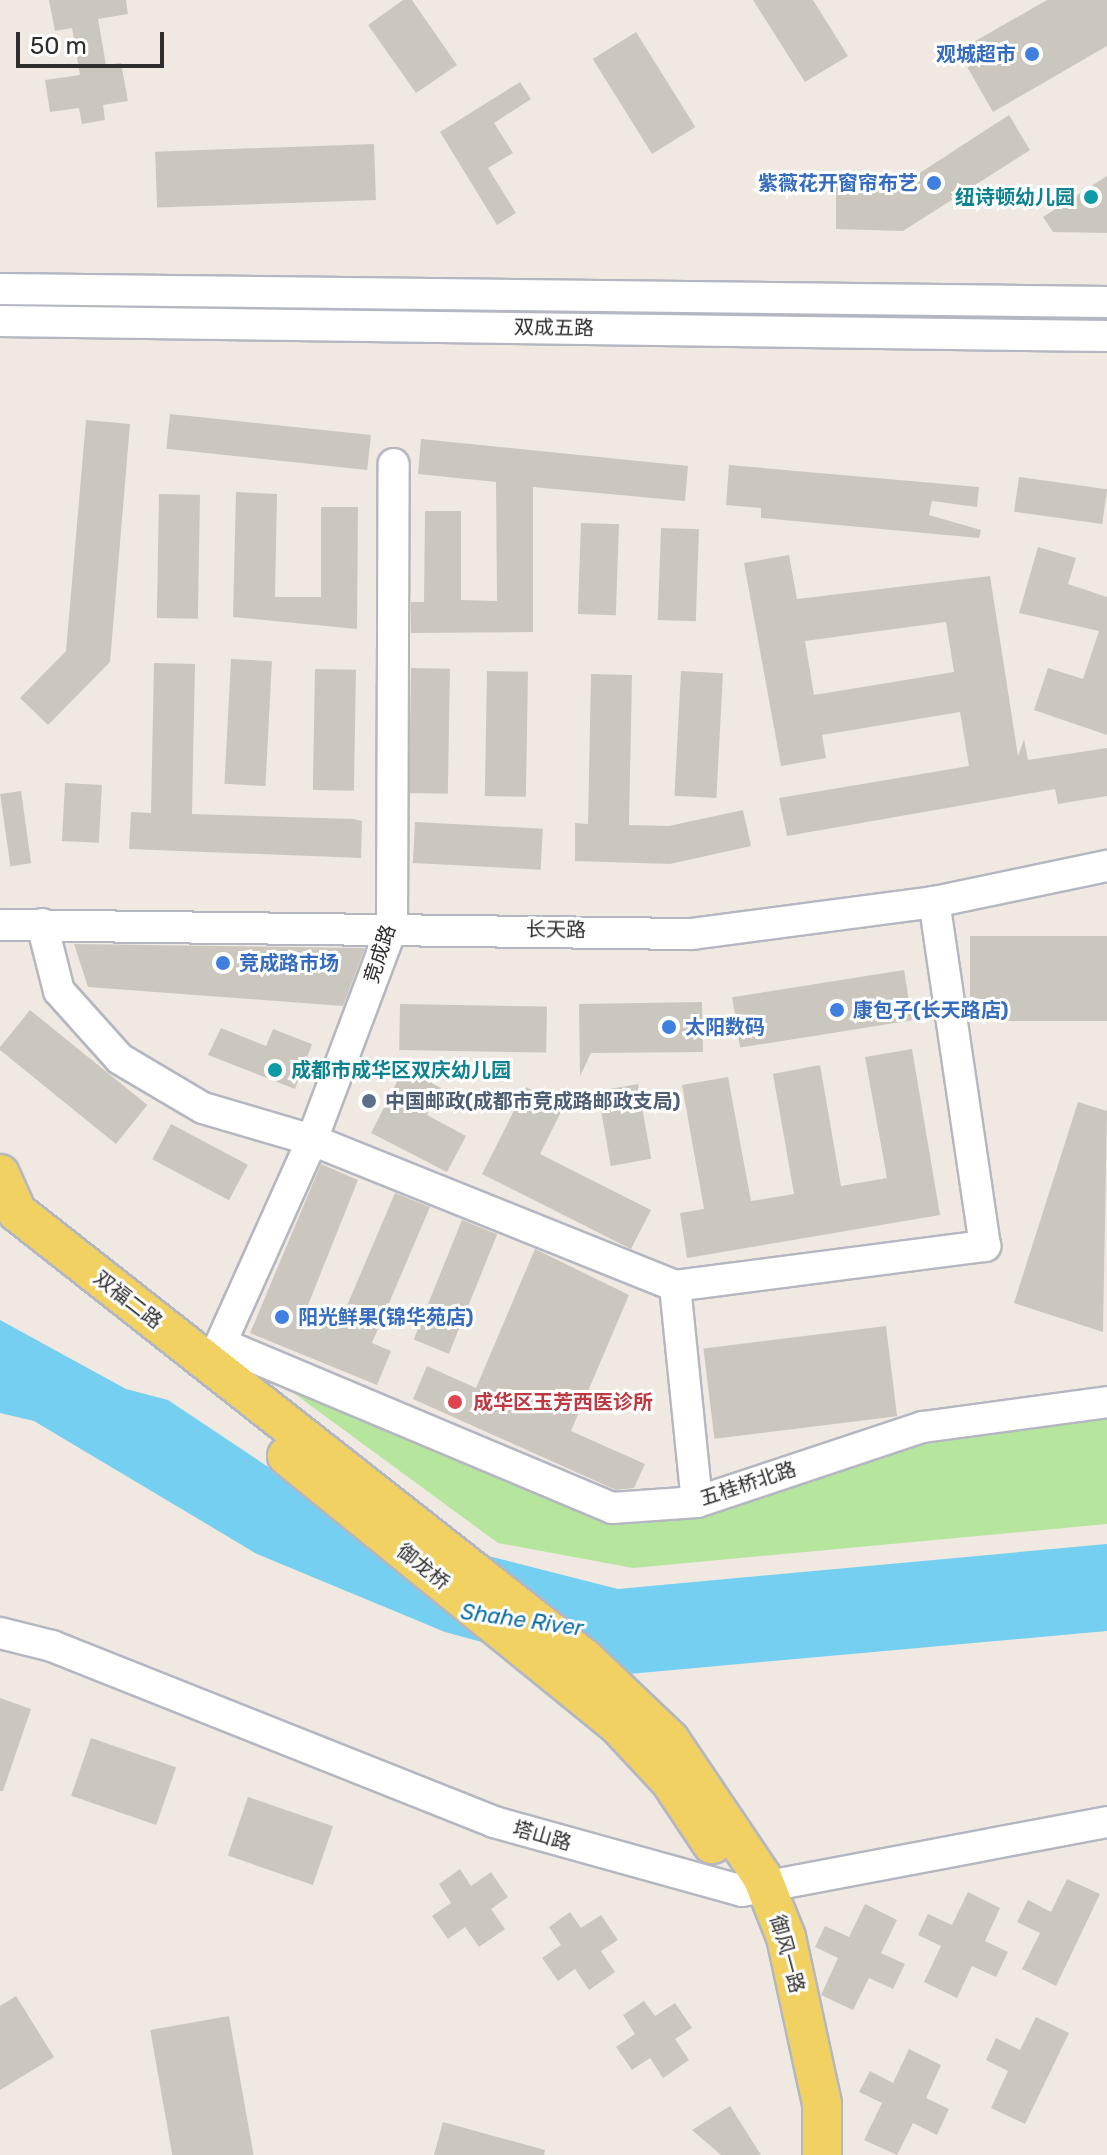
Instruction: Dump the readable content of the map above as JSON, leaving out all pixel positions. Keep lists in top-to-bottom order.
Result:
{
  "streets": {
    "main road": ["双福二路", "御龙桥", "御风一路"],
    "street": [
      "双成五路",
      "长天路",
      "竞成路",
      "五桂桥北路",
      "塔山路"
    ]
  },
  "crossings": [
    ["长天路", "竞成路"],
    ["竞成路", "双福二路"],
    ["竞成路", "五桂桥北路"],
    ["竞成路", "御龙桥"],
    ["双福二路", "五桂桥北路"],
    ["双福二路", "御龙桥"],
    ["五桂桥北路", "御龙桥"],
    ["御龙桥", "御风一路"],
    ["塔山路", "御风一路"]
  ],
  "water": ["Shahe River"],
  "places": [
    "观城超市",
    "紫薇花开窗帘布艺",
    "纽诗顿幼儿园",
    "竞成路市场",
    "康包子(长天路店)",
    "太阳数码",
    "成都市成华区双庆幼儿园",
    "中国邮政(成都市竞成路邮政支局)",
    "阳光鲜果(锦华苑店)",
    "成华区玉芳西医诊所"
  ],
  "scale_bar": "50 m"
}
